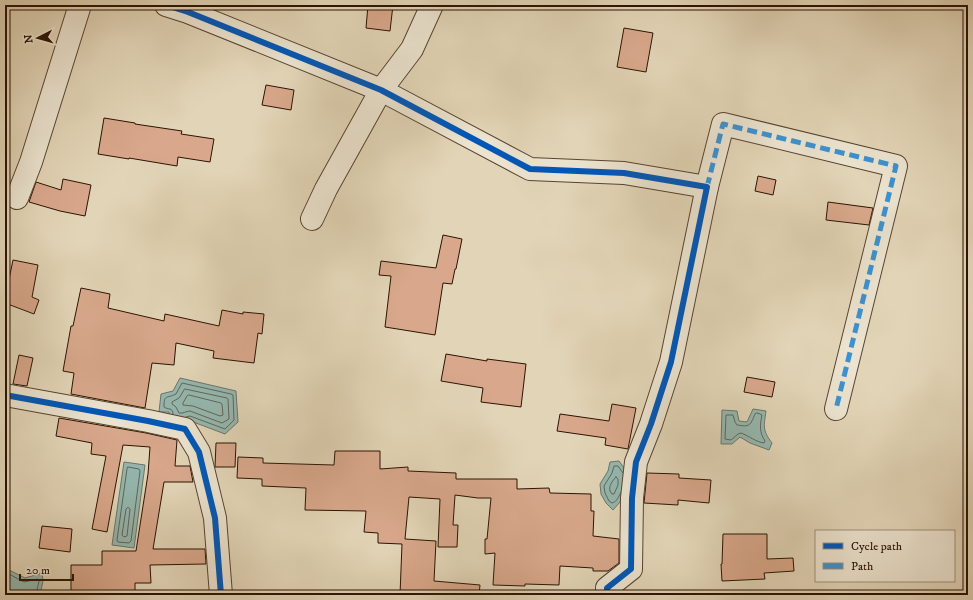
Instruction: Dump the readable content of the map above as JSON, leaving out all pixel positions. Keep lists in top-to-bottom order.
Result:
{
  "legend": ["Cycle path", "Path"],
  "scale_bar": "20 m",
  "north": "left"
}
